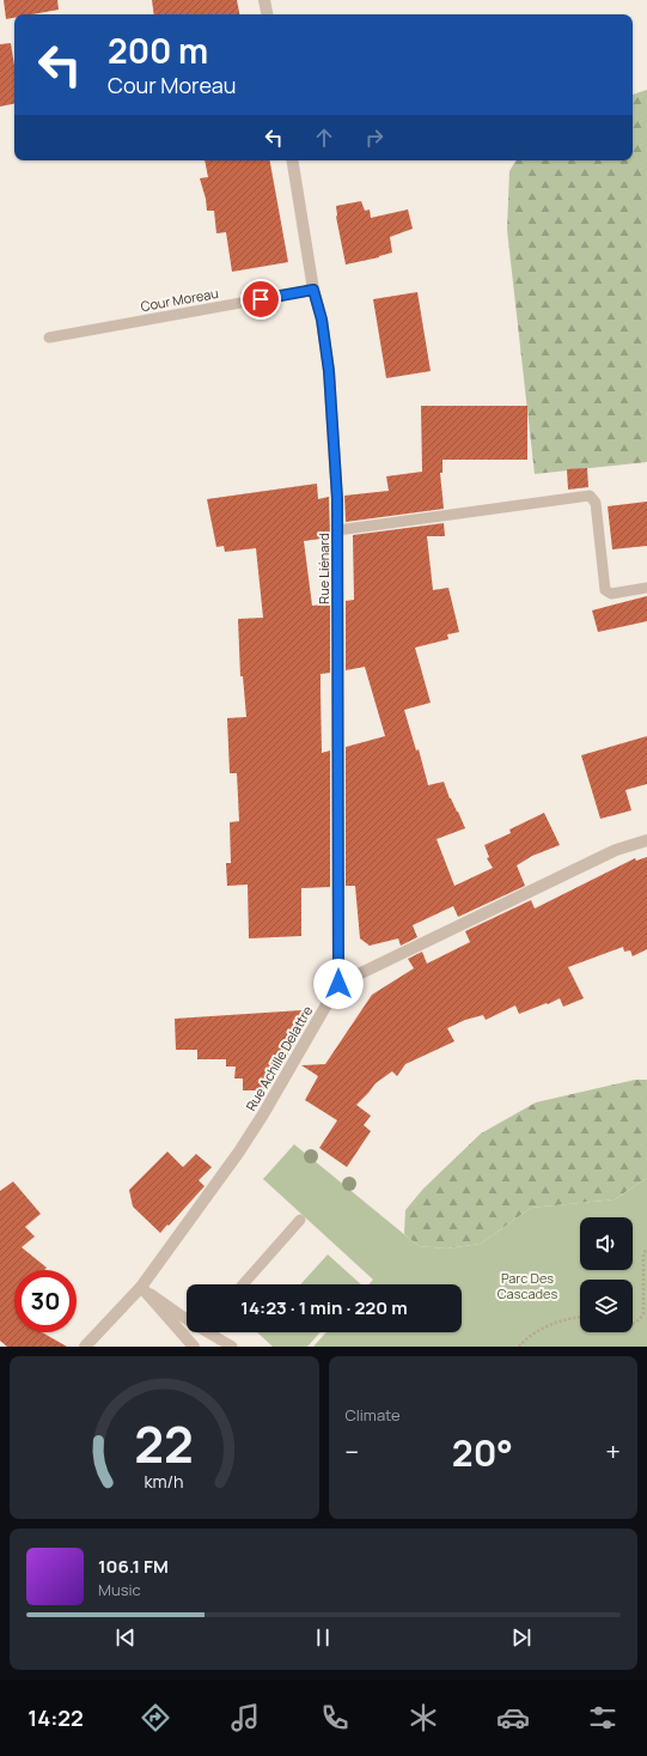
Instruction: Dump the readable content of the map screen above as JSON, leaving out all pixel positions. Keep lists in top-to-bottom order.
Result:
{
  "streets": {
    "street": ["Rue Liénard", "Rue Achille Delattre"],
    "lane": ["Cour Moreau"]
  },
  "crossings": [
    ["Cour Moreau", "Rue Liénard"],
    ["Rue Liénard", "Rue Achille Delattre"]
  ],
  "parks": ["Parc Des Cascades"],
  "page": {
    "turn": ["200 m", "Cour Moreau"],
    "limit": "30",
    "trip": "14:23 · 1 min · 220 m",
    "tile": "Climate",
    "heat": ["−", "20°", "+"],
    "song": ["106.1 FM", "Music"],
    "tabs": "14:22",
    "gauge": ["22", "km/h"]
  }
}
